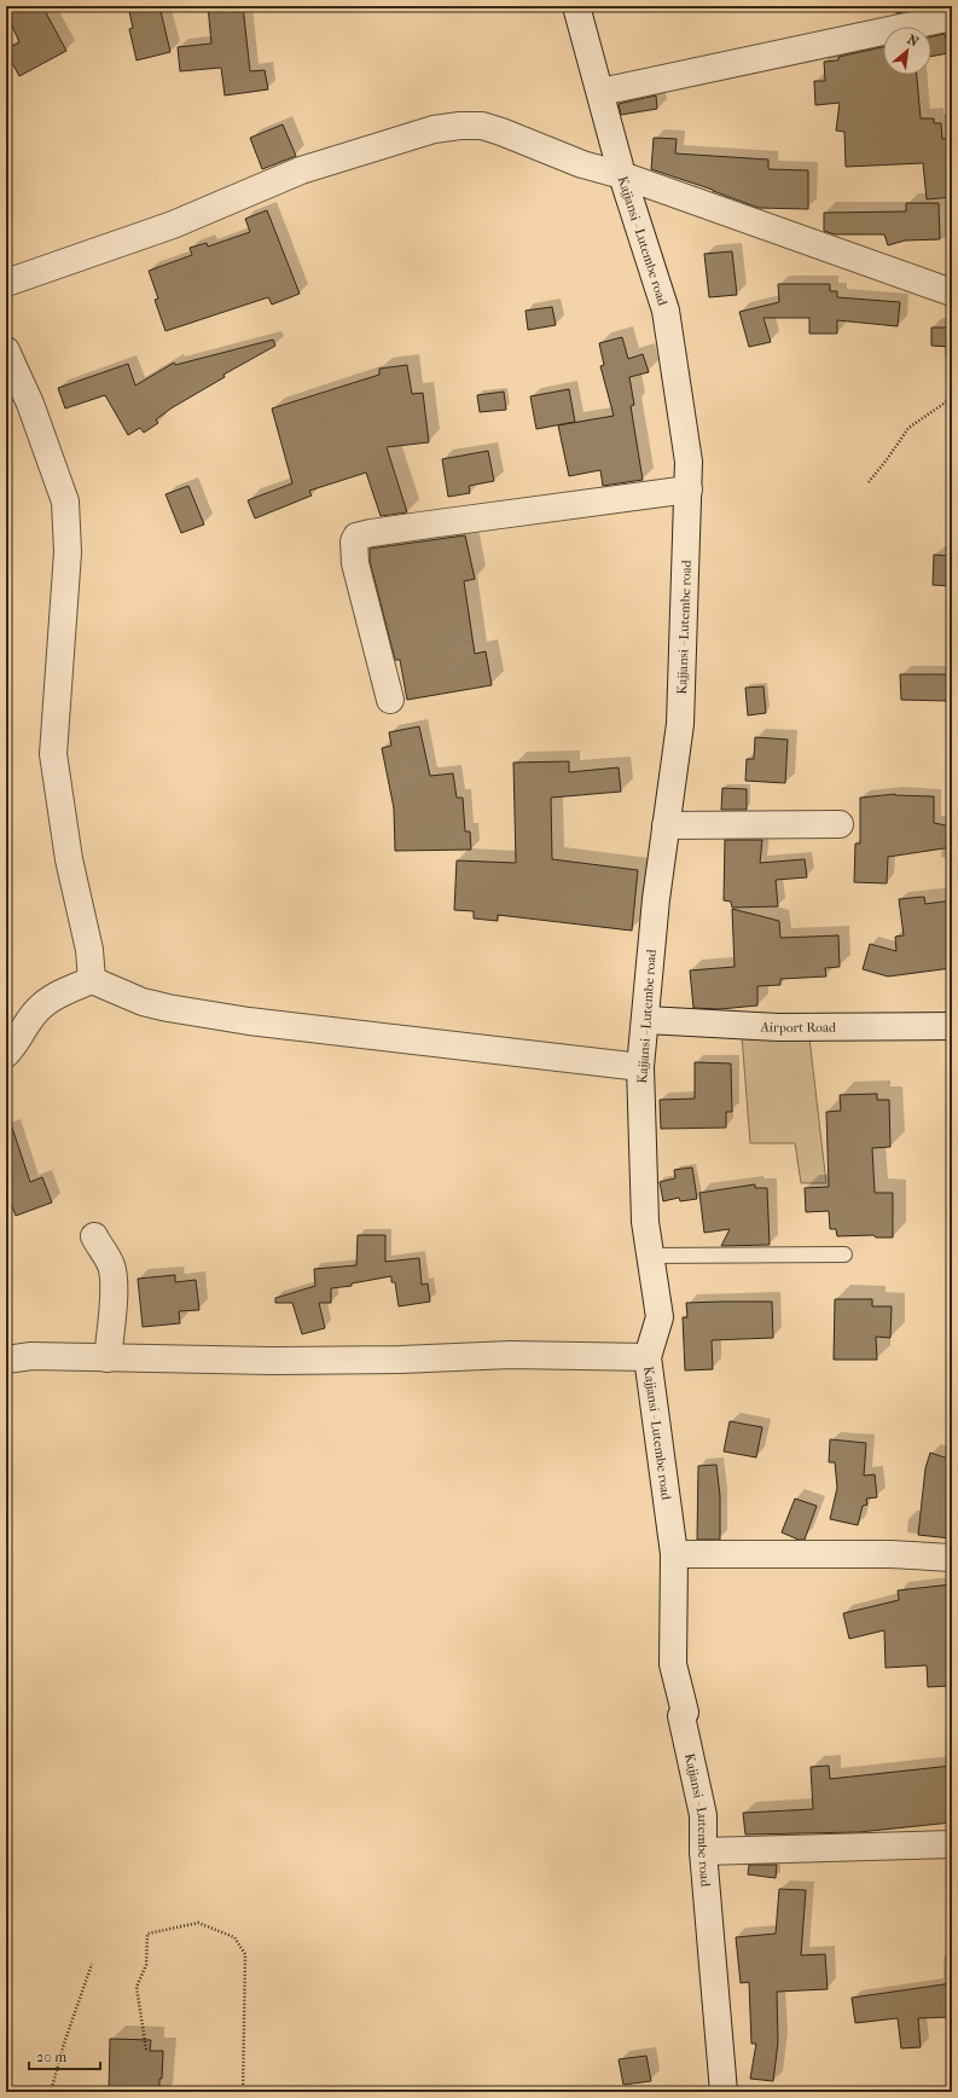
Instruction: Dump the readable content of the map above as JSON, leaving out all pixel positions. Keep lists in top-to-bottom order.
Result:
{
  "streets": {
    "street": ["Kajjansi - Lutembe road", "Airport Road"]
  },
  "crossings": [
    ["Kajjansi - Lutembe road", "Airport Road"]
  ],
  "scale_bar": "20 m",
  "north": "top right"
}
